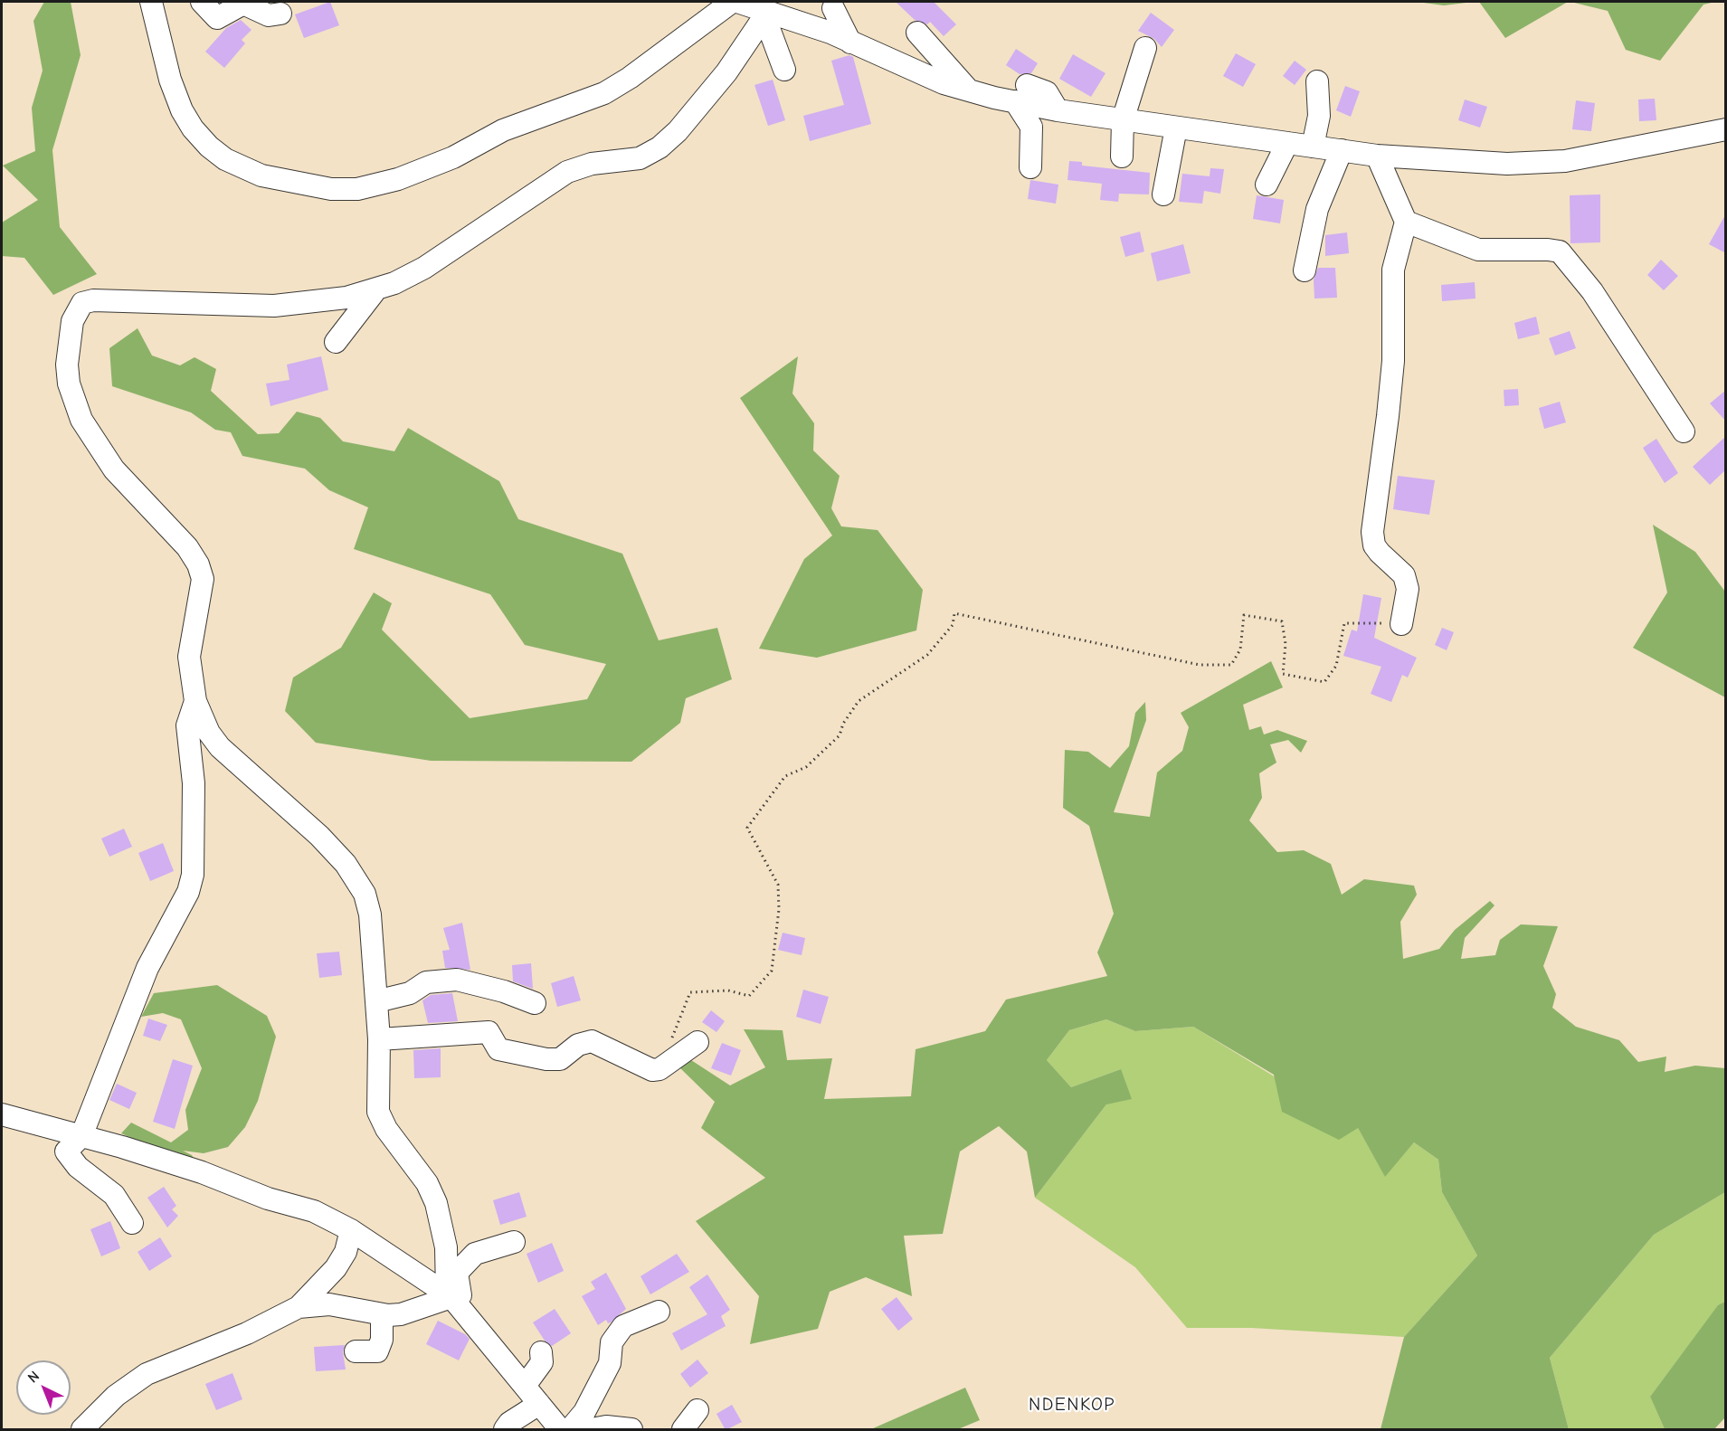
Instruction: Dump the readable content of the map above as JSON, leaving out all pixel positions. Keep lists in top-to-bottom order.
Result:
{
  "districts": ["NDENKOP"],
  "north": "top left"
}
